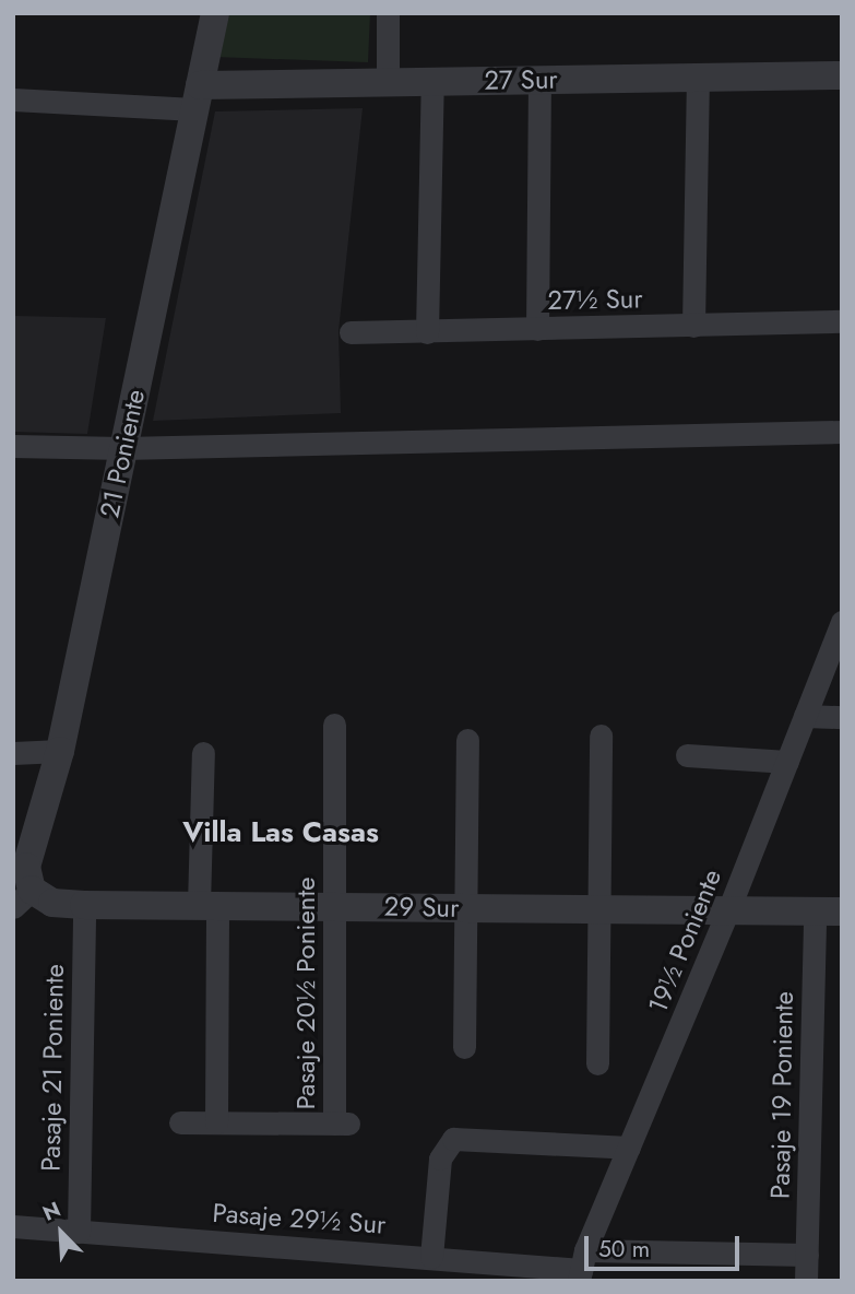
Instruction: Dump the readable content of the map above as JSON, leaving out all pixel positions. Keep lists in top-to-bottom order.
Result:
{
  "streets": {
    "street": [
      "27 Sur",
      "27½ Sur",
      "21 Poniente",
      "29 Sur",
      "19½ Poniente",
      "Pasaje 20½ Poniente",
      "Pasaje 21 Poniente",
      "Pasaje 19 Poniente",
      "Pasaje 29½ Sur"
    ]
  },
  "crossings": [
    ["27 Sur", "21 Poniente"],
    ["21 Poniente", "29 Sur"],
    ["29 Sur", "19½ Poniente"],
    ["29 Sur", "Pasaje 20½ Poniente"],
    ["29 Sur", "Pasaje 21 Poniente"],
    ["29 Sur", "Pasaje 19 Poniente"],
    ["19½ Poniente", "Pasaje 29½ Sur"],
    ["Pasaje 21 Poniente", "Pasaje 29½ Sur"],
    ["Pasaje 19 Poniente", "Pasaje 29½ Sur"]
  ],
  "districts": ["Villa Las Casas"],
  "scale_bar": "50 m",
  "north": "top left"
}
